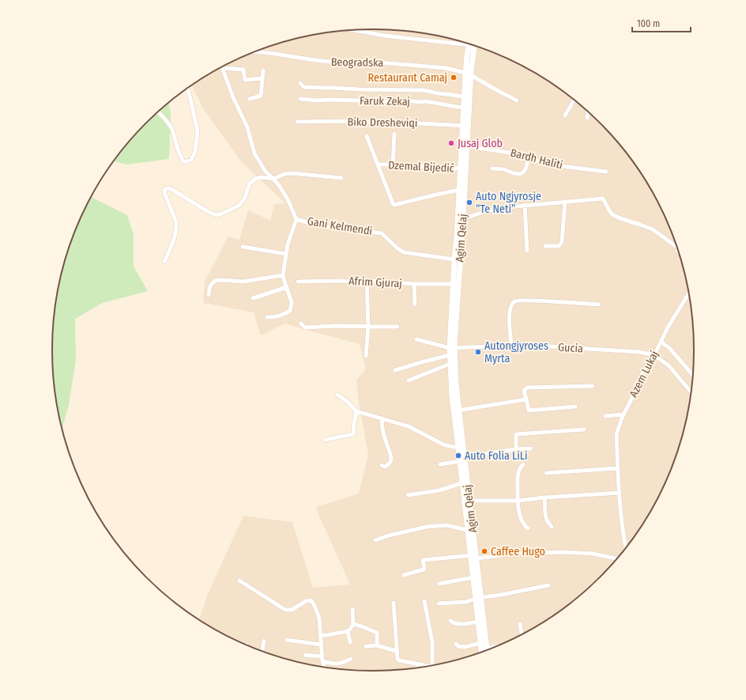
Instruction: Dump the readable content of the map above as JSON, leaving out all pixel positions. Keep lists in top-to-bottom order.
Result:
{
  "streets": {
    "main road": ["Agim Qelaj"],
    "street": [
      "Beogradska",
      "Faruk Zekaj",
      "Biko Dresheviqi",
      "Bardh Haliti",
      "Dzemal Bijedić",
      "Gani Kelmendi",
      "Afrim Gjuraj",
      "Gucia",
      "Azem Lukaj"
    ]
  },
  "crossings": [
    ["Beogradska", "Agim Qelaj"],
    ["Faruk Zekaj", "Agim Qelaj"],
    ["Biko Dresheviqi", "Agim Qelaj"],
    ["Bardh Haliti", "Agim Qelaj"],
    ["Dzemal Bijedić", "Agim Qelaj"],
    ["Gani Kelmendi", "Agim Qelaj"],
    ["Agim Qelaj", "Afrim Gjuraj"],
    ["Agim Qelaj", "Gucia"],
    ["Gucia", "Azem Lukaj"]
  ],
  "places": [
    "Restaurant Camaj",
    "Jusaj Glob",
    "Auto Ngjyrosje “Te Neti”",
    "Autongjyroses Myrta",
    "Auto Folia LiLi",
    "Caffee Hugo"
  ],
  "scale_bar": "100 m"
}
